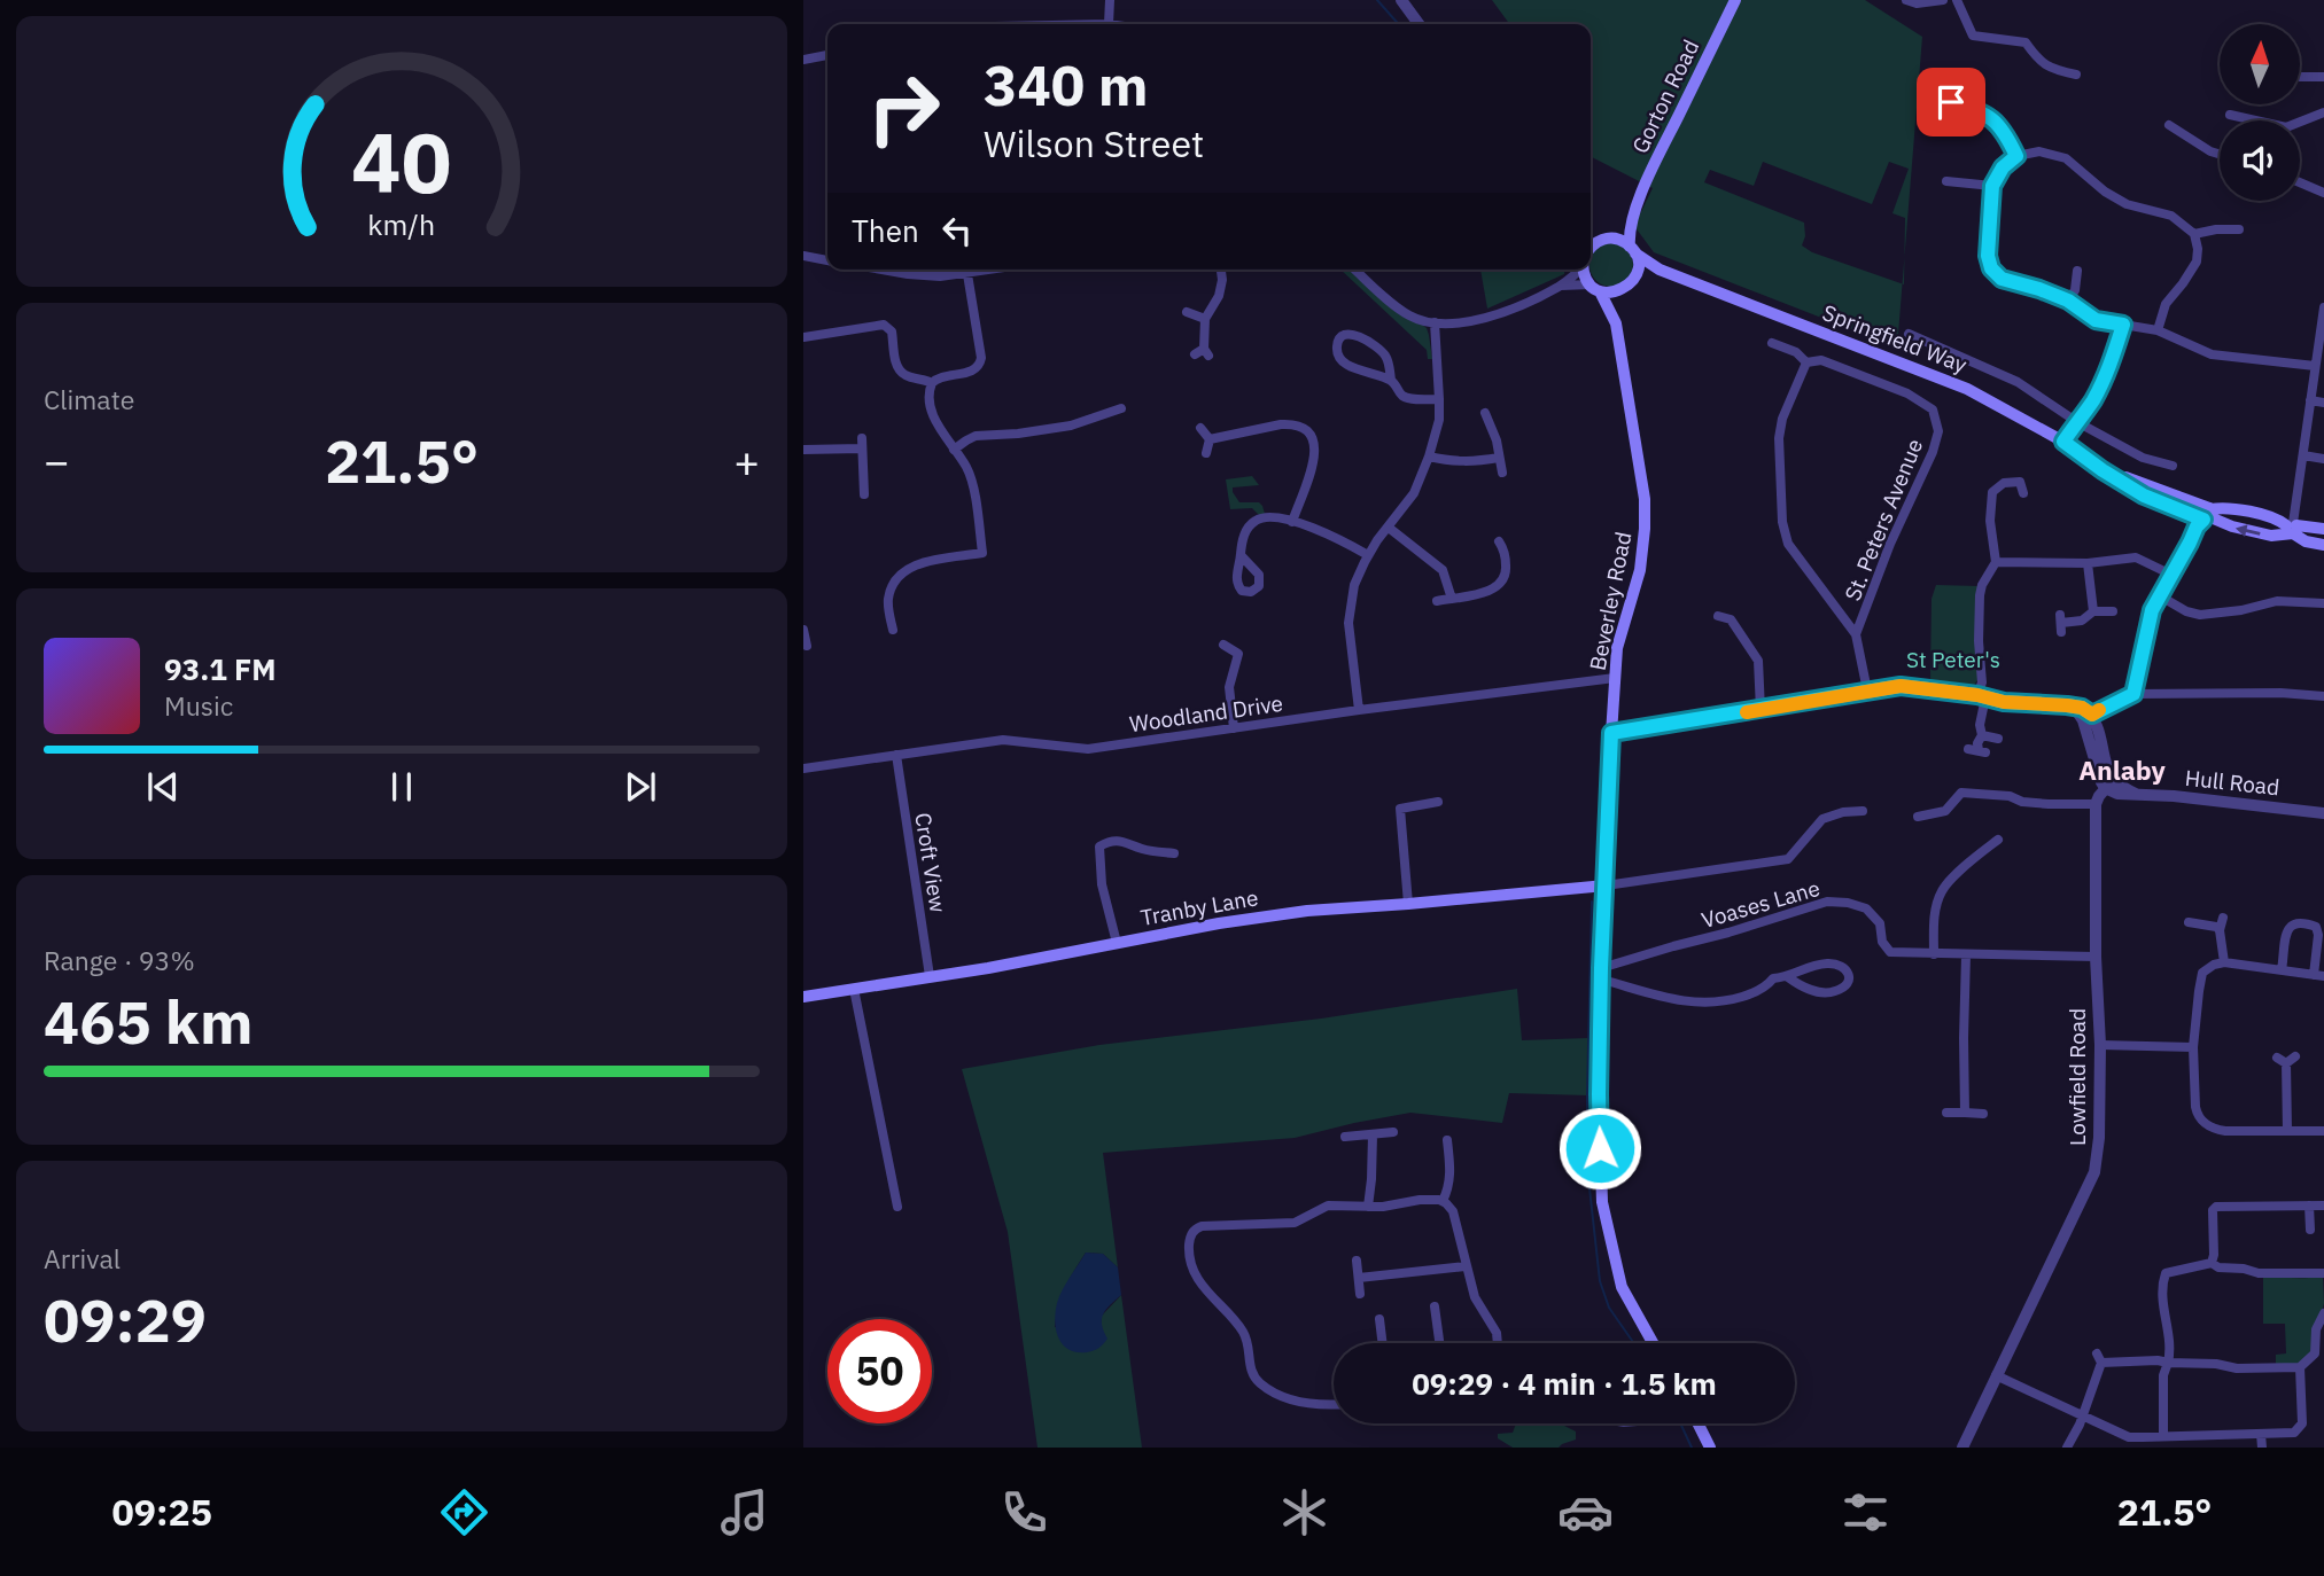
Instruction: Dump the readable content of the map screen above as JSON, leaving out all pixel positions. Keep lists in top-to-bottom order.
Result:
{
  "streets": {
    "main road": [
      "Gorton Road",
      "Springfield Way",
      "Beverley Road",
      "Tranby Lane"
    ],
    "street": [
      "St. Peters Avenue",
      "Woodland Drive",
      "Hull Road",
      "Croft View",
      "Voases Lane",
      "Lowfield Road"
    ]
  },
  "crossings": [
    ["Gorton Road", "Springfield Way"],
    ["Beverley Road", "Woodland Drive"],
    ["Beverley Road", "Voases Lane"],
    ["Beverley Road", "Tranby Lane"],
    ["Woodland Drive", "Croft View"],
    ["Hull Road", "Lowfield Road"],
    ["Croft View", "Tranby Lane"],
    ["Voases Lane", "Lowfield Road"]
  ],
  "districts": ["Anlaby"],
  "parks": ["St Peter's"],
  "north": "top",
  "page": {
    "turn": ["340 m", "Wilson Street"],
    "then": "Then",
    "tile": [
      "Climate",
      ["Range · 93%", "465 km"],
      ["Arrival", "09:29"]
    ],
    "heat": ["−", "21.5°", "+"],
    "song": ["93.1 FM", "Music"],
    "limit": "50",
    "trip": "09:29 · 4 min · 1.5 km",
    "tabs": ["09:25", "21.5°"],
    "gauge": ["40", "km/h"]
  }
}
